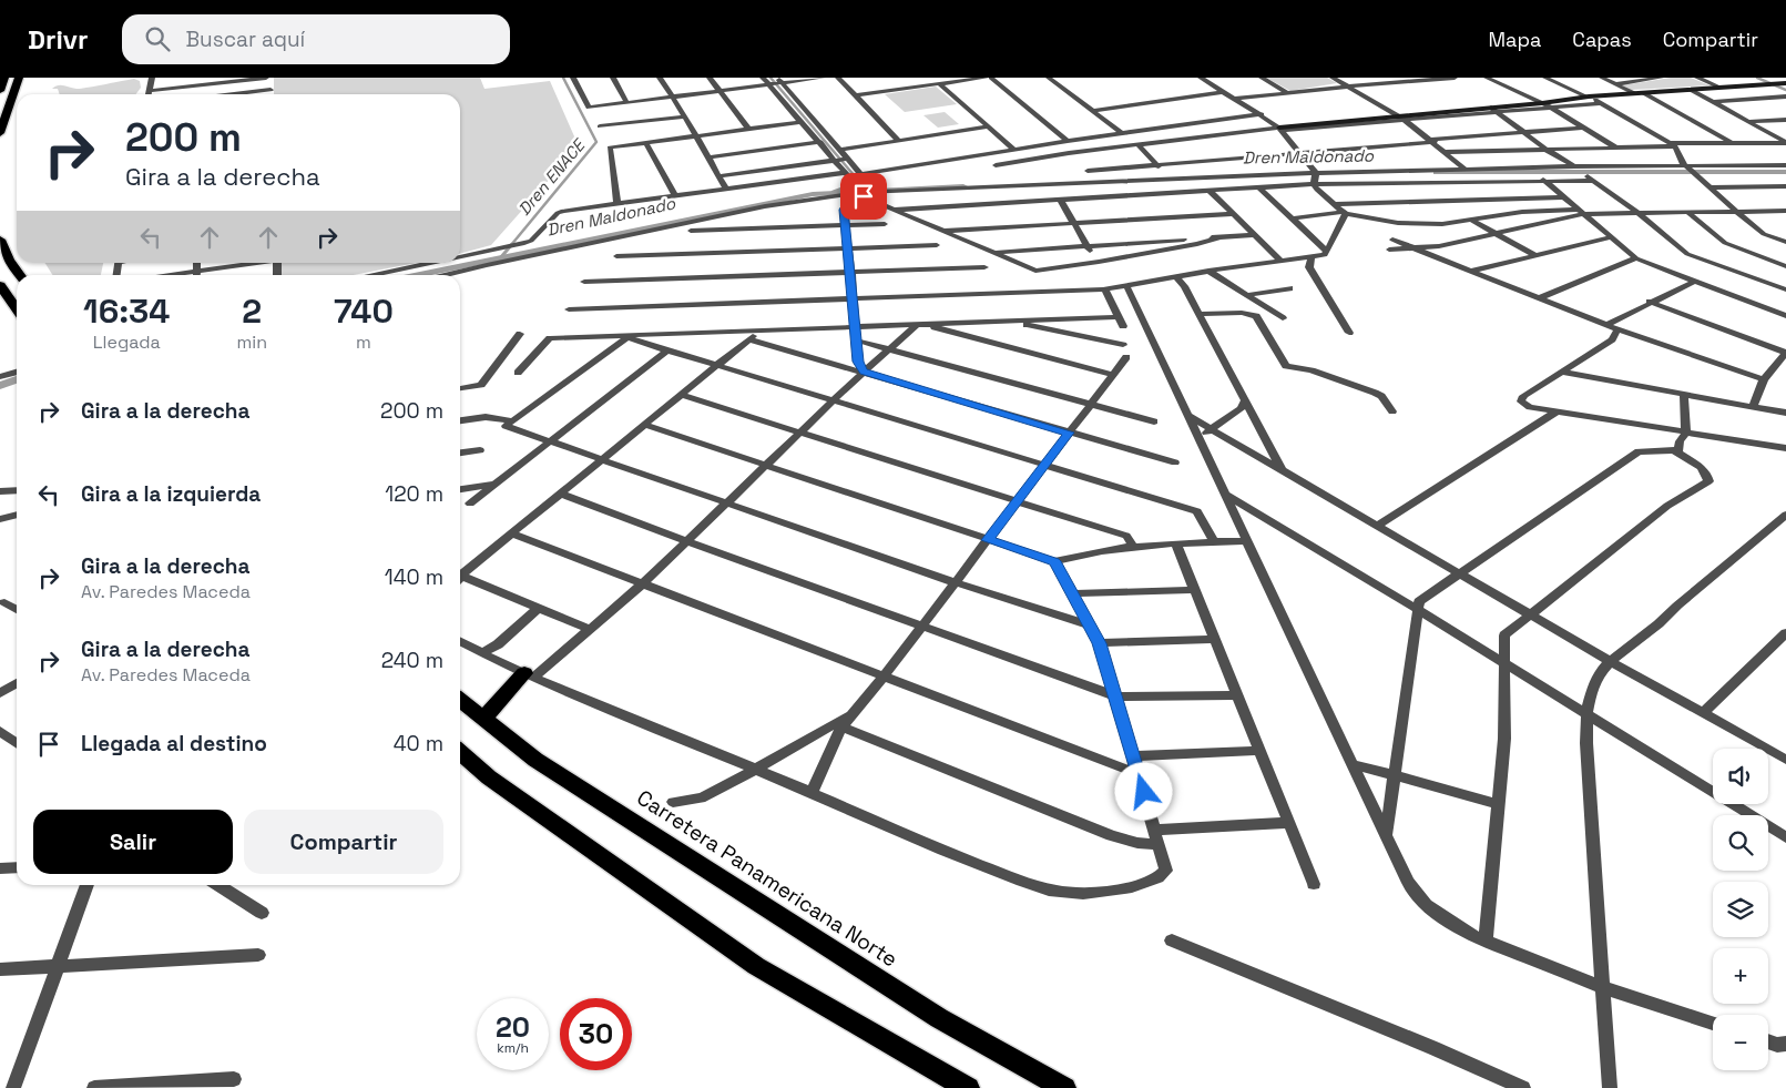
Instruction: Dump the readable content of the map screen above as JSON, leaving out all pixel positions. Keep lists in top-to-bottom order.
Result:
{
  "streets": {
    "highway": ["Carretera Panamericana Norte"]
  },
  "water": ["Dren Maldonado", "Dren ENACE"],
  "page": {
    "header": "Drivr",
    "search": "Buscar aquí",
    "nav": ["Mapa", "Capas", "Compartir"],
    "turn": ["200 m", "Gira a la derecha"],
    "eta": [
      "16:34",
      "Llegada",
      "2",
      "min",
      "740",
      "m"
    ],
    "list": [
      {
        "name": "Gira a la derecha",
        "value": "200 m"
      },
      {
        "name": "Gira a la izquierda",
        "value": "120 m"
      },
      {
        "name": "Gira a la derecha",
        "note": "Av. Paredes Maceda",
        "value": "140 m"
      },
      {
        "name": "Gira a la derecha",
        "note": "Av. Paredes Maceda",
        "value": "240 m"
      },
      {
        "name": "Llegada al destino",
        "value": "40 m"
      }
    ],
    "map_buttons": ["+", "−"],
    "buttons": ["Salir", "Compartir"],
    "speed": "20 km/h",
    "limit": "30"
  }
}
